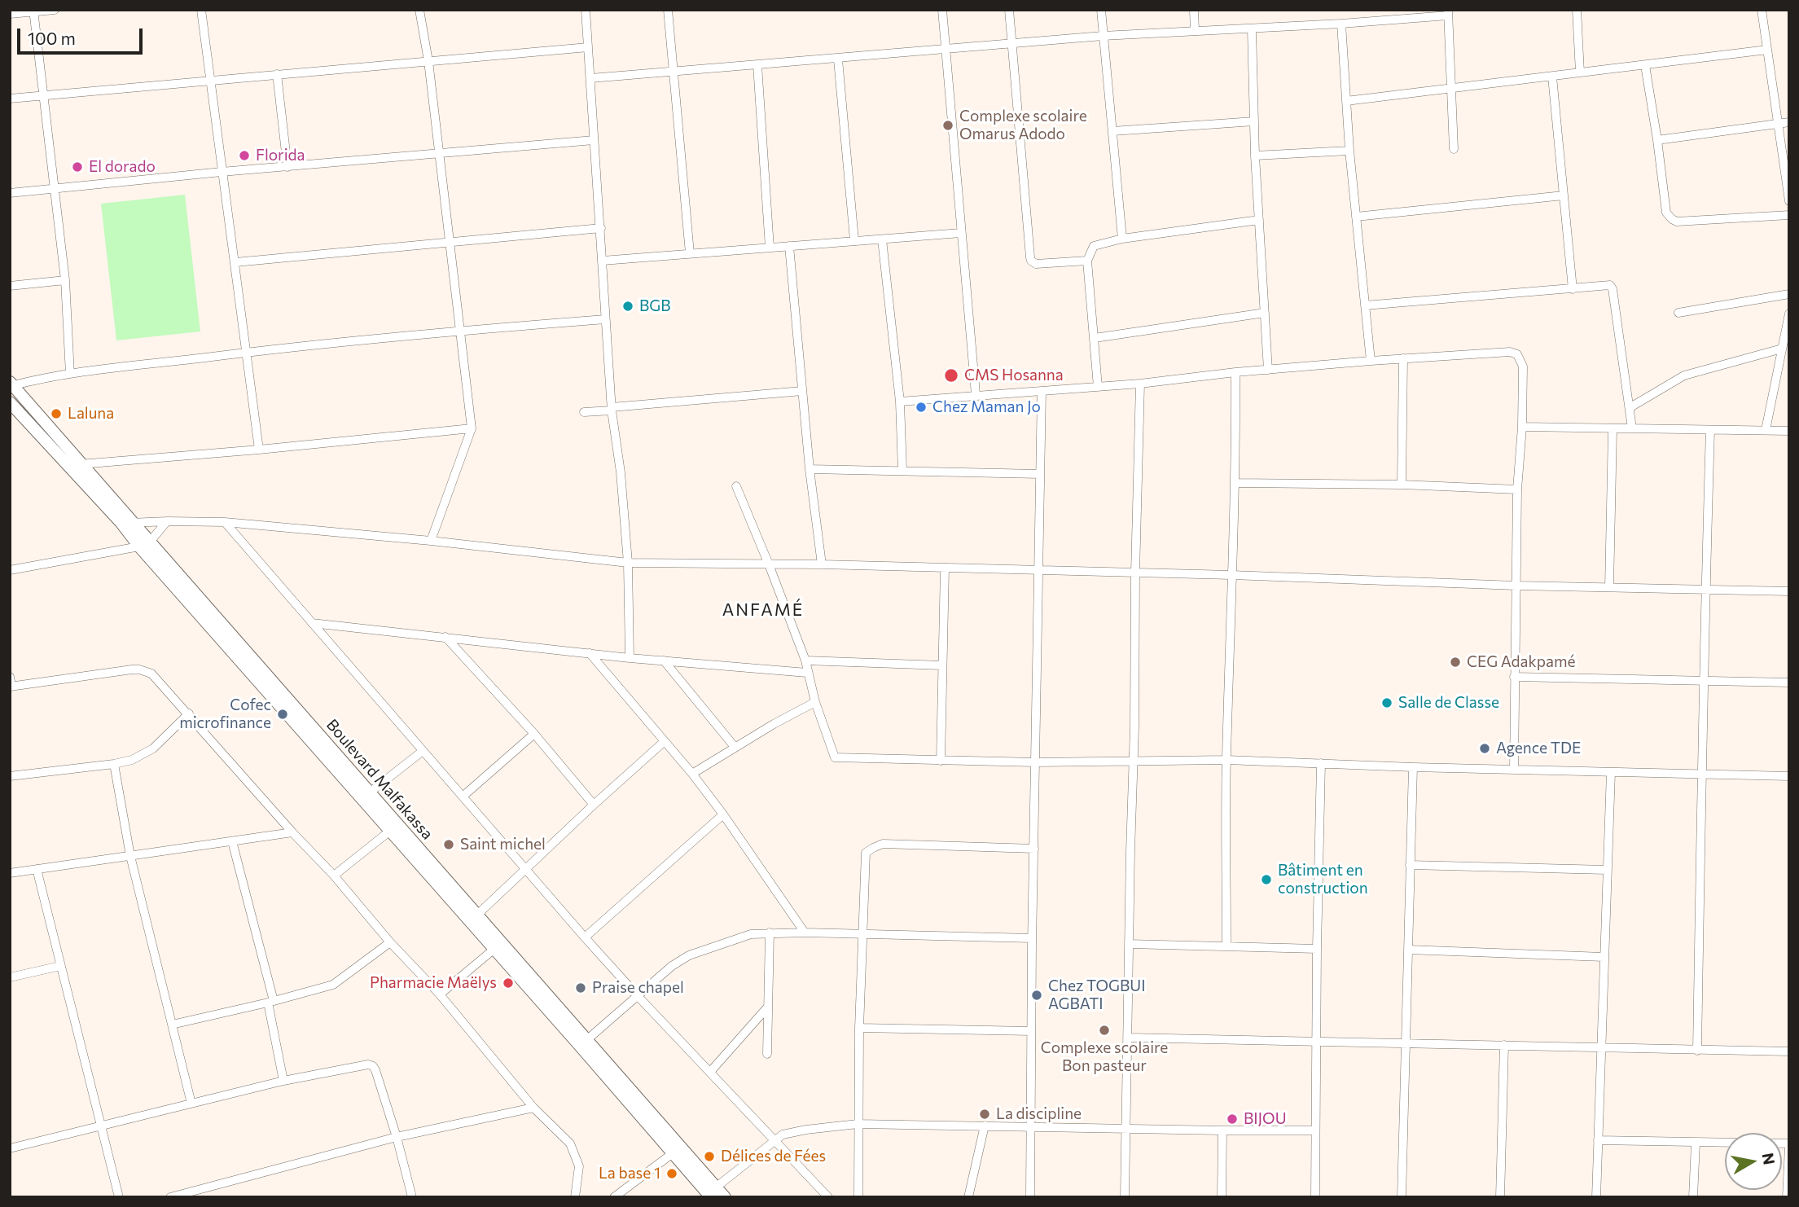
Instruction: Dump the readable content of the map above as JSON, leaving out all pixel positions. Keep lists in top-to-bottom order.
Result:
{
  "streets": {
    "main road": ["Boulevard Malfakassa"]
  },
  "districts": ["ANFAMÉ"],
  "places": [
    "Complexe scolaire Omarus Adodo",
    "Florida",
    "El dorado",
    "BGB",
    "CMS Hosanna",
    "Chez Maman Jo",
    "Laluna",
    "CEG Adakpamé",
    "Salle de Classe",
    "Cofec microfinance",
    "Agence TDE",
    "Saint michel",
    "Bâtiment en construction",
    "Pharmacie Maëlys",
    "Praise chapel",
    "Chez TOGBUI AGBATI",
    "Complexe scolaire Bon pasteur",
    "La discipline",
    "BIJOU",
    "Délices de Fées",
    "La base 1"
  ],
  "scale_bar": "100 m",
  "north": "right"
}
